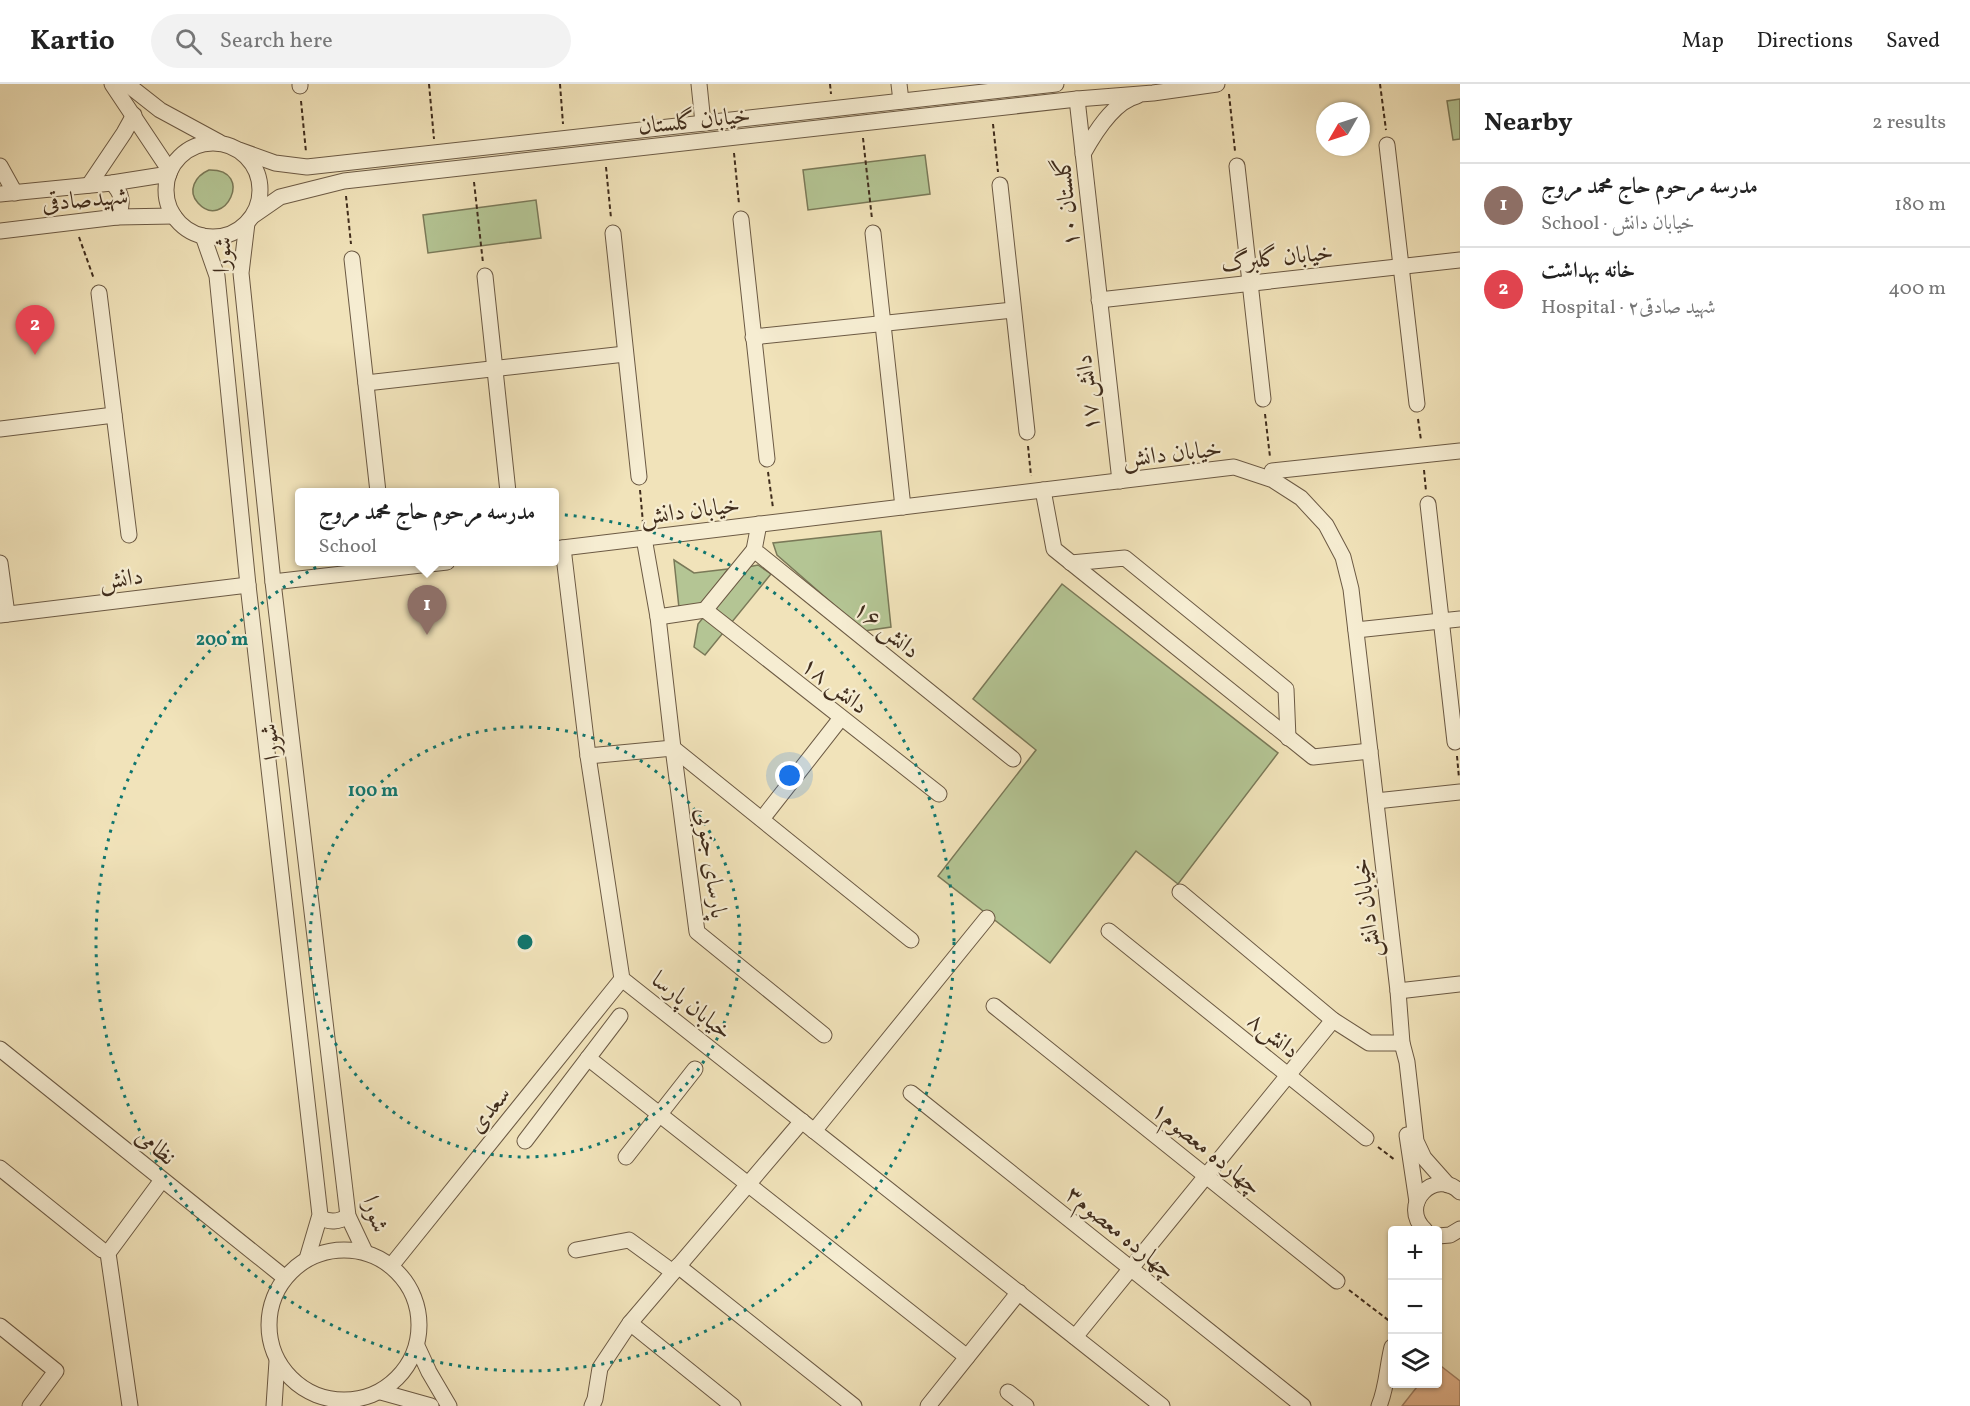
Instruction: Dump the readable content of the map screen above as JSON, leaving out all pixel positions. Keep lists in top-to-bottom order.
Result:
{
  "streets": {
    "street": [
      "خیابان گلستان",
      "شهیدصادقی",
      "گلستان ۱۰",
      "شورا",
      "خیابان گلبرگ",
      "دانش ۱۷",
      "خیابان دانش",
      "دانش",
      "دانش ۱۶",
      "دانش ۱۸",
      "پارسای جنوبی",
      "خیابان پارسا",
      "دانش۸",
      "سعدی",
      "نظامی",
      "چهارده معصوم۱",
      "چهارده معصوم۳"
    ]
  },
  "crossings": [
    ["خیابان گلستان", "شهیدصادقی"],
    ["خیابان گلستان", "گلستان ۱۰"],
    ["خیابان گلستان", "شورا"],
    ["شهیدصادقی", "شورا"],
    ["گلستان ۱۰", "خیابان گلبرگ"],
    ["گلستان ۱۰", "دانش ۱۷"],
    ["شورا", "دانش"],
    ["شورا", "سعدی"],
    ["شورا", "نظامی"],
    ["خیابان گلبرگ", "دانش ۱۷"],
    ["دانش ۱۷", "خیابان دانش"],
    ["خیابان دانش", "پارسای جنوبی"],
    ["خیابان دانش", "خیابان پارسا"],
    ["خیابان پارسا", "سعدی"],
    ["سعدی", "نظامی"]
  ],
  "north": "bottom left",
  "page": {
    "header": "Kartio",
    "search": "Search here",
    "nav": ["Map", "Directions", "Saved"],
    "heading": ["Nearby", "2 results"],
    "list": [
      {
        "mark": "1",
        "name": "مدرسه مرحوم حاج محمد مروج",
        "note": "School · خیابان دانش",
        "value": "180 m"
      },
      {
        "mark": "2",
        "name": "خانه بهداشت",
        "note": "Hospital · شهید صادقی۲",
        "value": "400 m"
      }
    ],
    "pins": ["2", "1"],
    "popup": ["مدرسه مرحوم حاج محمد مروج", "School"],
    "map_buttons": ["+", "−"]
  },
  "rings": ["200 m", "100 m"]
}
